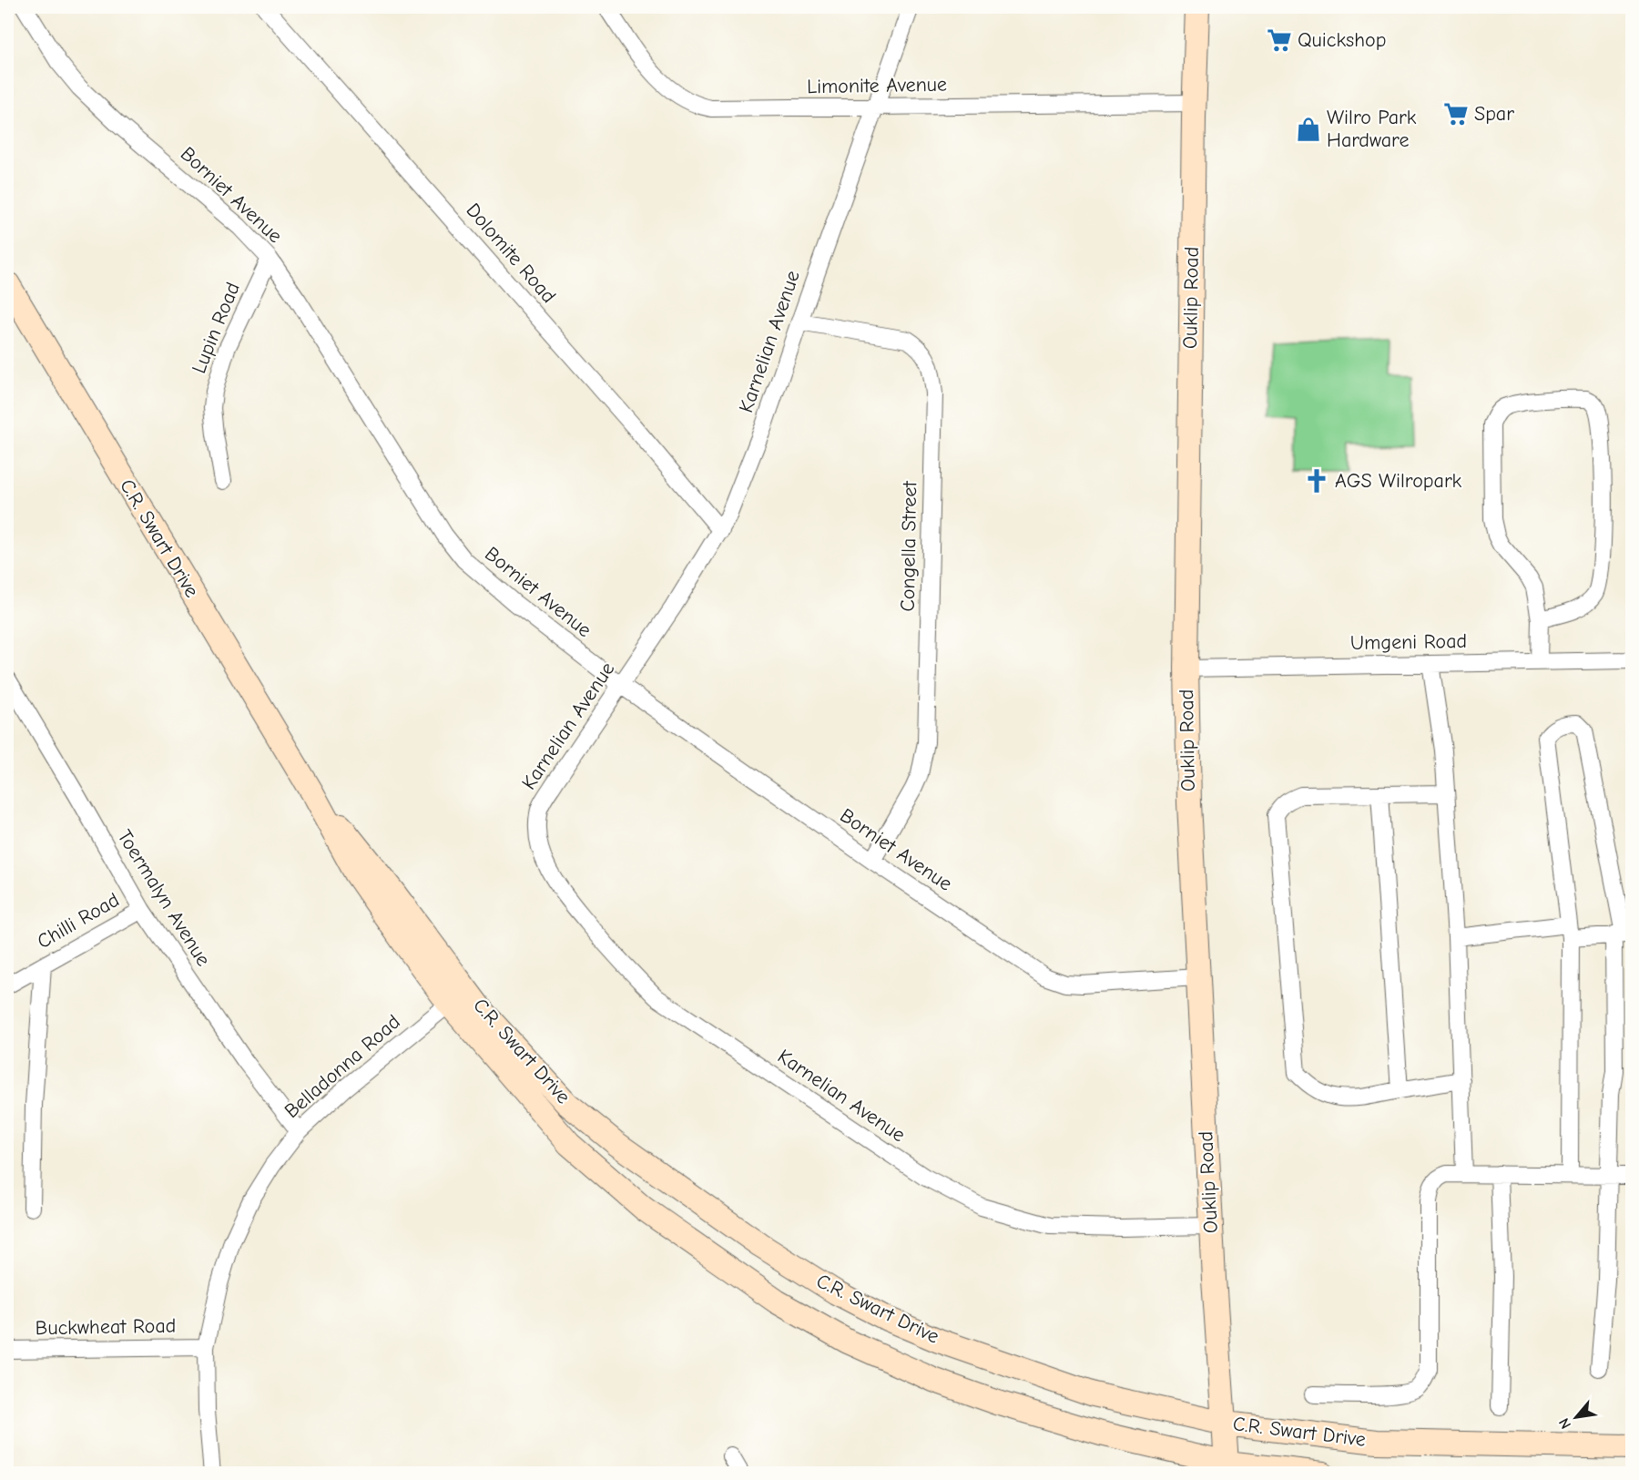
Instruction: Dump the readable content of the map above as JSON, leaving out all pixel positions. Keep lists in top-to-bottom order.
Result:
{
  "streets": {
    "main road": ["Ouklip Road", "C.R. Swart Drive"],
    "street": [
      "Limonite Avenue",
      "Borniet Avenue",
      "Dolomite Road",
      "Lupin Road",
      "Karnelian Avenue",
      "Congella Street",
      "Umgeni Road",
      "Toermalyn Avenue",
      "Chilli Road",
      "Belladonna Road",
      "Buckwheat Road"
    ]
  },
  "crossings": [
    ["Limonite Avenue", "Ouklip Road"],
    ["Limonite Avenue", "Karnelian Avenue"],
    ["Borniet Avenue", "Ouklip Road"],
    ["Borniet Avenue", "Lupin Road"],
    ["Borniet Avenue", "Karnelian Avenue"],
    ["Borniet Avenue", "Congella Street"],
    ["Dolomite Road", "Karnelian Avenue"],
    ["Ouklip Road", "Karnelian Avenue"],
    ["Ouklip Road", "C.R. Swart Drive"],
    ["Ouklip Road", "Umgeni Road"],
    ["Karnelian Avenue", "Congella Street"],
    ["C.R. Swart Drive", "Belladonna Road"],
    ["Toermalyn Avenue", "Chilli Road"],
    ["Toermalyn Avenue", "Belladonna Road"],
    ["Belladonna Road", "Buckwheat Road"]
  ],
  "places": {
    "supermarket": ["Quickshop", "Spar"],
    "shop": ["Wilro Park Hardware"],
    "church": ["AGS Wilropark"]
  },
  "north": "bottom left"
}
